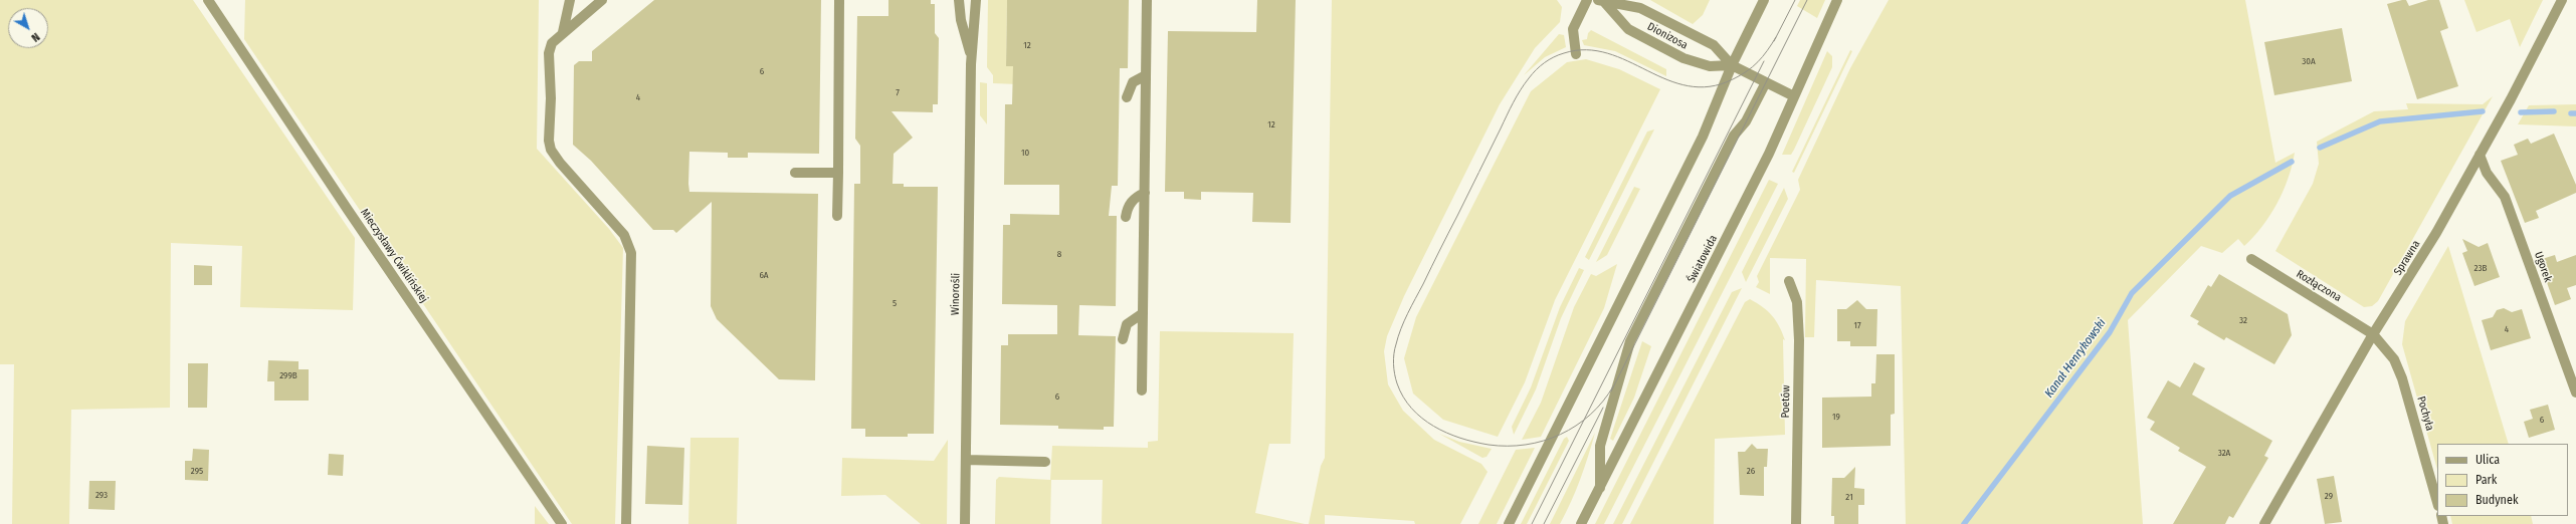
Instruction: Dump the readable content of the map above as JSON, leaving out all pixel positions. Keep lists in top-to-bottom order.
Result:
{
  "streets": {
    "street": [
      "Dionizosa",
      "Mieczysławy Ćwiklińskiej",
      "Sprawna",
      "Światowida",
      "Ugorek",
      "Rozłączona",
      "Winorośli",
      "Poetów",
      "Pochyła"
    ]
  },
  "crossings": [
    ["Dionizosa", "Światowida"],
    ["Sprawna", "Ugorek"],
    ["Sprawna", "Rozłączona"],
    ["Sprawna", "Pochyła"],
    ["Rozłączona", "Pochyła"]
  ],
  "water": ["Kanał Henrykowski"],
  "house_numbers": [
    "12",
    "30A",
    "6",
    "7",
    "4",
    "12",
    "10",
    "8",
    "23B",
    "6A",
    "5",
    "32",
    "17",
    "4",
    "299B",
    "6",
    "19",
    "6",
    "32A",
    "295",
    "26",
    "293",
    "29",
    "21"
  ],
  "legend": ["Ulica", "Park", "Budynek"],
  "north": "bottom right"
}
